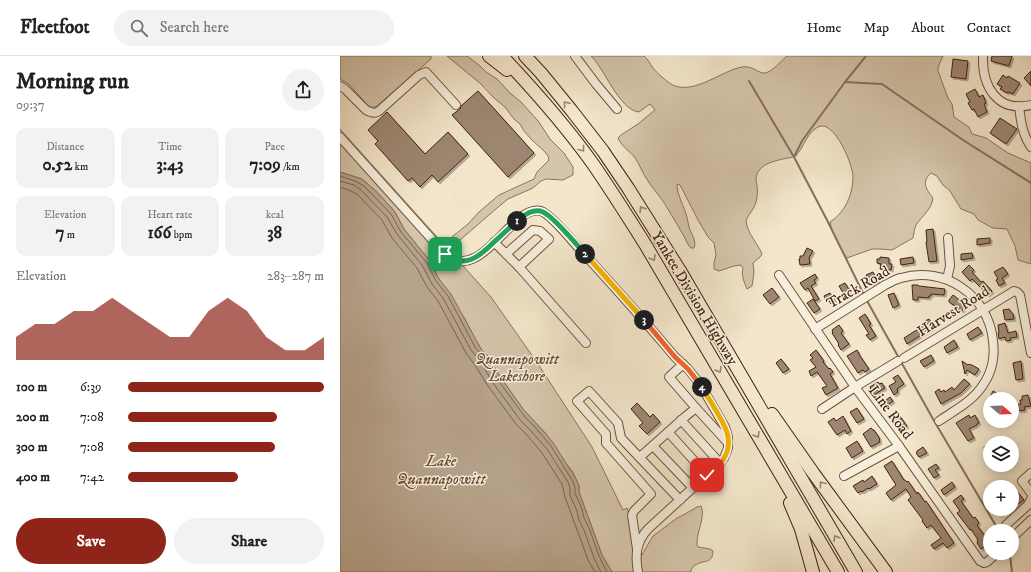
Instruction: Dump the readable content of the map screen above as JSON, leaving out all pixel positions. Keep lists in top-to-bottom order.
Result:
{
  "streets": {
    "highway": ["Yankee Division Highway"],
    "street": ["Track Road", "Harvest Road", "Line Road"]
  },
  "crossings": [
    ["Track Road", "Harvest Road"],
    ["Track Road", "Line Road"],
    ["Harvest Road", "Line Road"]
  ],
  "water": ["Lake Quannapowitt"],
  "parks": ["Quannapowitt Lakeshore"],
  "north": "right",
  "page": {
    "header": "Fleetfoot",
    "search": "Search here",
    "nav": [
      "Home",
      "Map",
      "About",
      "Contact"
    ],
    "heading": ["Morning run", "09:37"],
    "stats": [
      ["Distance", "0.52 km"],
      ["Time", "3:43"],
      ["Pace", "7:09 /km"],
      ["Elevation", "7 m"],
      ["Heart rate", "166 bpm"],
      ["kcal", "38"]
    ],
    "pins": [
      "1",
      "2",
      "3",
      "4"
    ],
    "chart": ["Elevation", "283–287 m"],
    "list": [
      {
        "name": "100 m",
        "note": "6:39"
      },
      {
        "name": "200 m",
        "note": "7:08"
      },
      {
        "name": "300 m",
        "note": "7:08"
      },
      {
        "name": "400 m",
        "note": "7:42"
      }
    ],
    "map_buttons": ["+", "−"],
    "buttons": ["Save", "Share"]
  }
}
